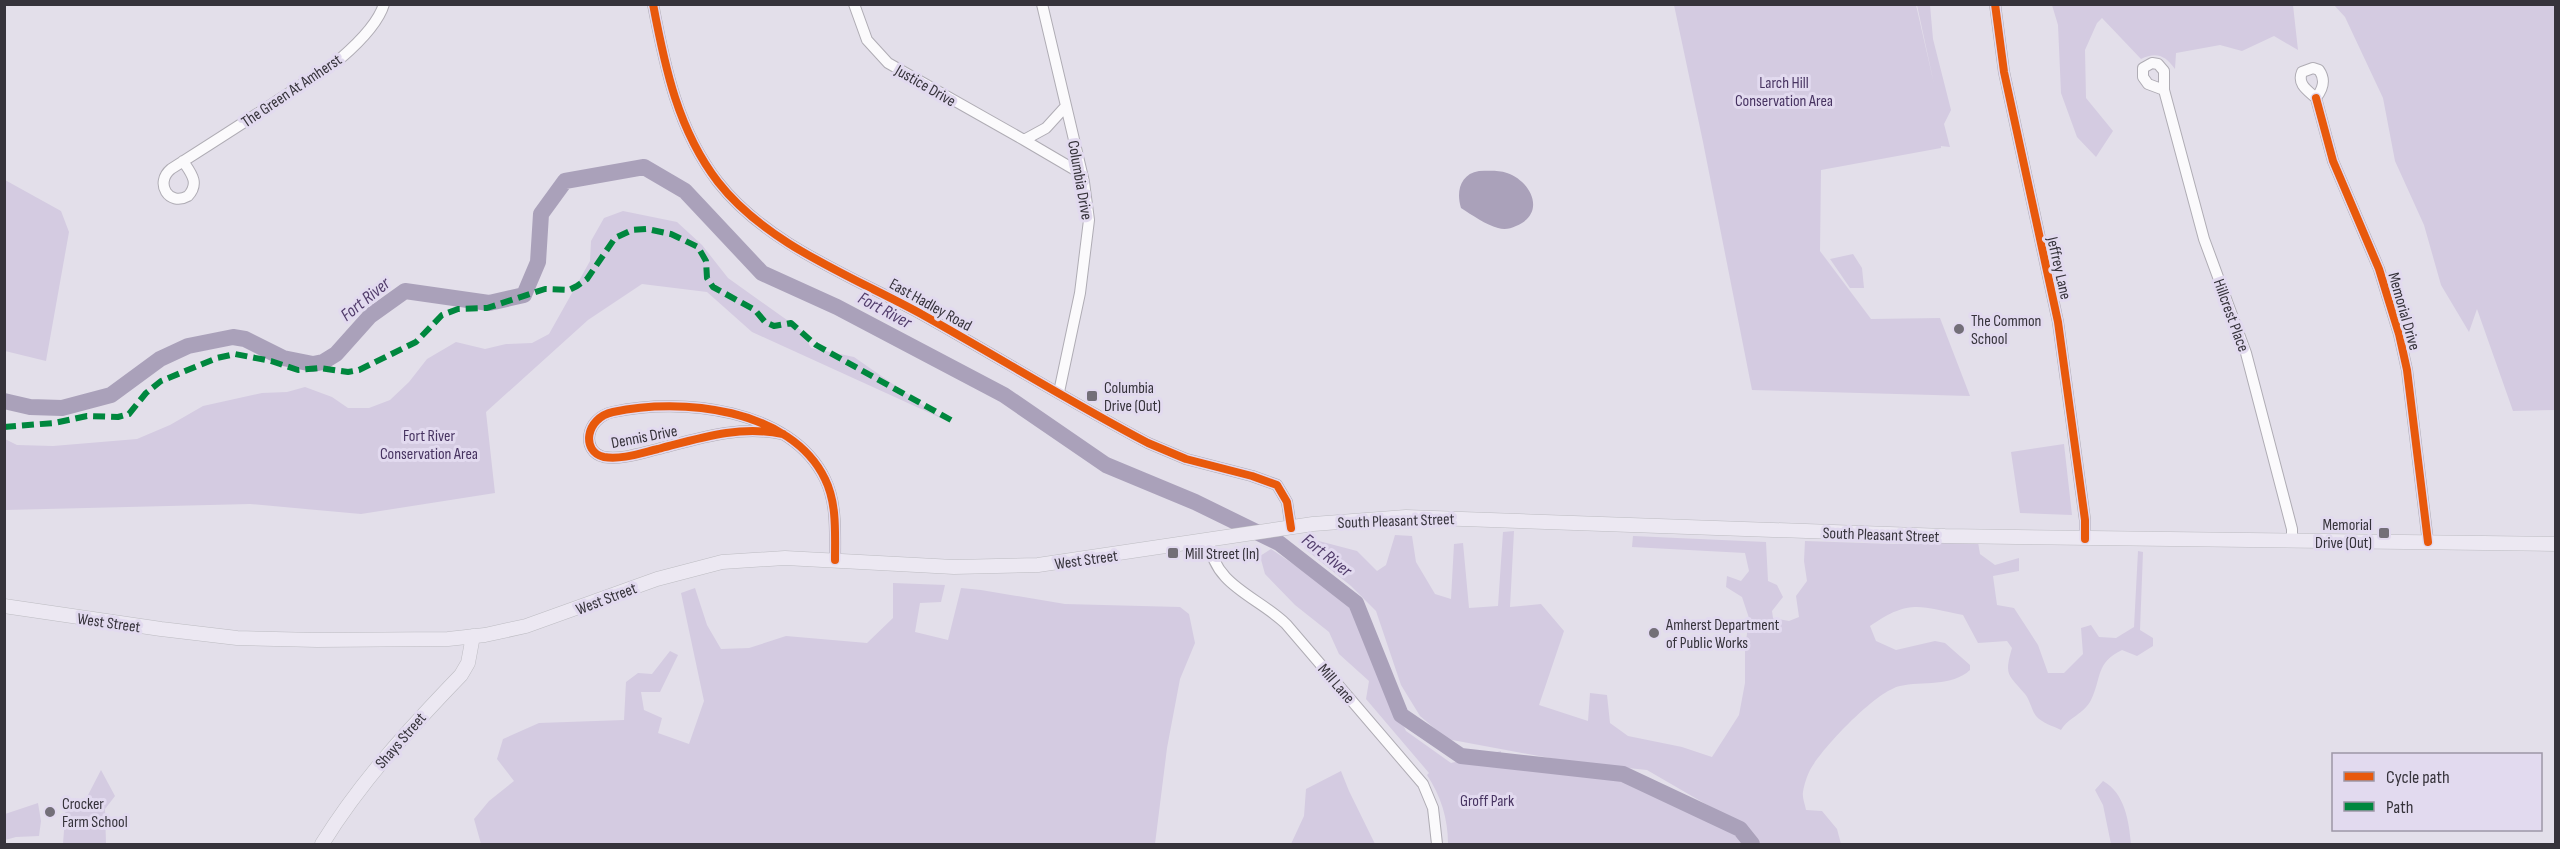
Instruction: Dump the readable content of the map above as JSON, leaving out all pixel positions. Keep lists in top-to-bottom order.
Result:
{
  "streets": {
    "main road": ["South Pleasant Street", "West Street", "Shays Street"],
    "street": [
      "Justice Drive",
      "The Green At Amherst",
      "Columbia Drive",
      "Jeffrey Lane",
      "East Hadley Road",
      "Memorial Drive",
      "Hillcrest Place",
      "Dennis Drive",
      "Mill Lane"
    ]
  },
  "crossings": [
    ["Justice Drive", "Columbia Drive"],
    ["Columbia Drive", "East Hadley Road"],
    ["Jeffrey Lane", "South Pleasant Street"],
    ["East Hadley Road", "South Pleasant Street"],
    ["Memorial Drive", "South Pleasant Street"],
    ["Hillcrest Place", "South Pleasant Street"],
    ["Dennis Drive", "West Street"],
    ["South Pleasant Street", "West Street"],
    ["South Pleasant Street", "Mill Lane"],
    ["West Street", "Mill Lane"],
    ["West Street", "Shays Street"]
  ],
  "water": ["Fort River"],
  "parks": ["Larch Hill Conservation Area", "Fort River Conservation Area", "Groff Park"],
  "places": {
    "other": ["The Common School", "Amherst Department of Public Works", "Crocker Farm School"],
    "transit": ["Columbia Drive (Out)", "Memorial Drive (Out)", "Mill Street (In)"]
  },
  "legend": ["Cycle path", "Path"]
}
